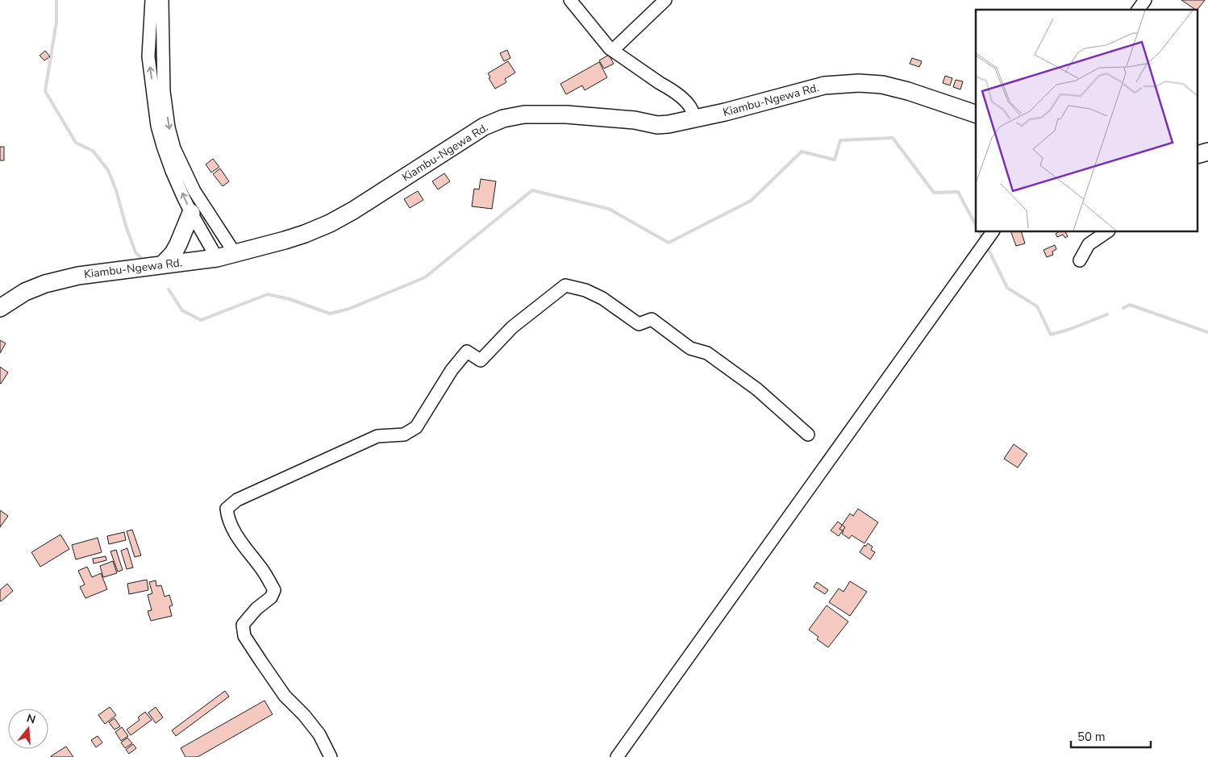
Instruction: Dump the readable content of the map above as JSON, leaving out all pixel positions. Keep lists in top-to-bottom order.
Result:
{
  "streets": {
    "highway": ["Kiambu-Ngewa Rd."]
  },
  "scale_bar": "50 m",
  "north": "top"
}
